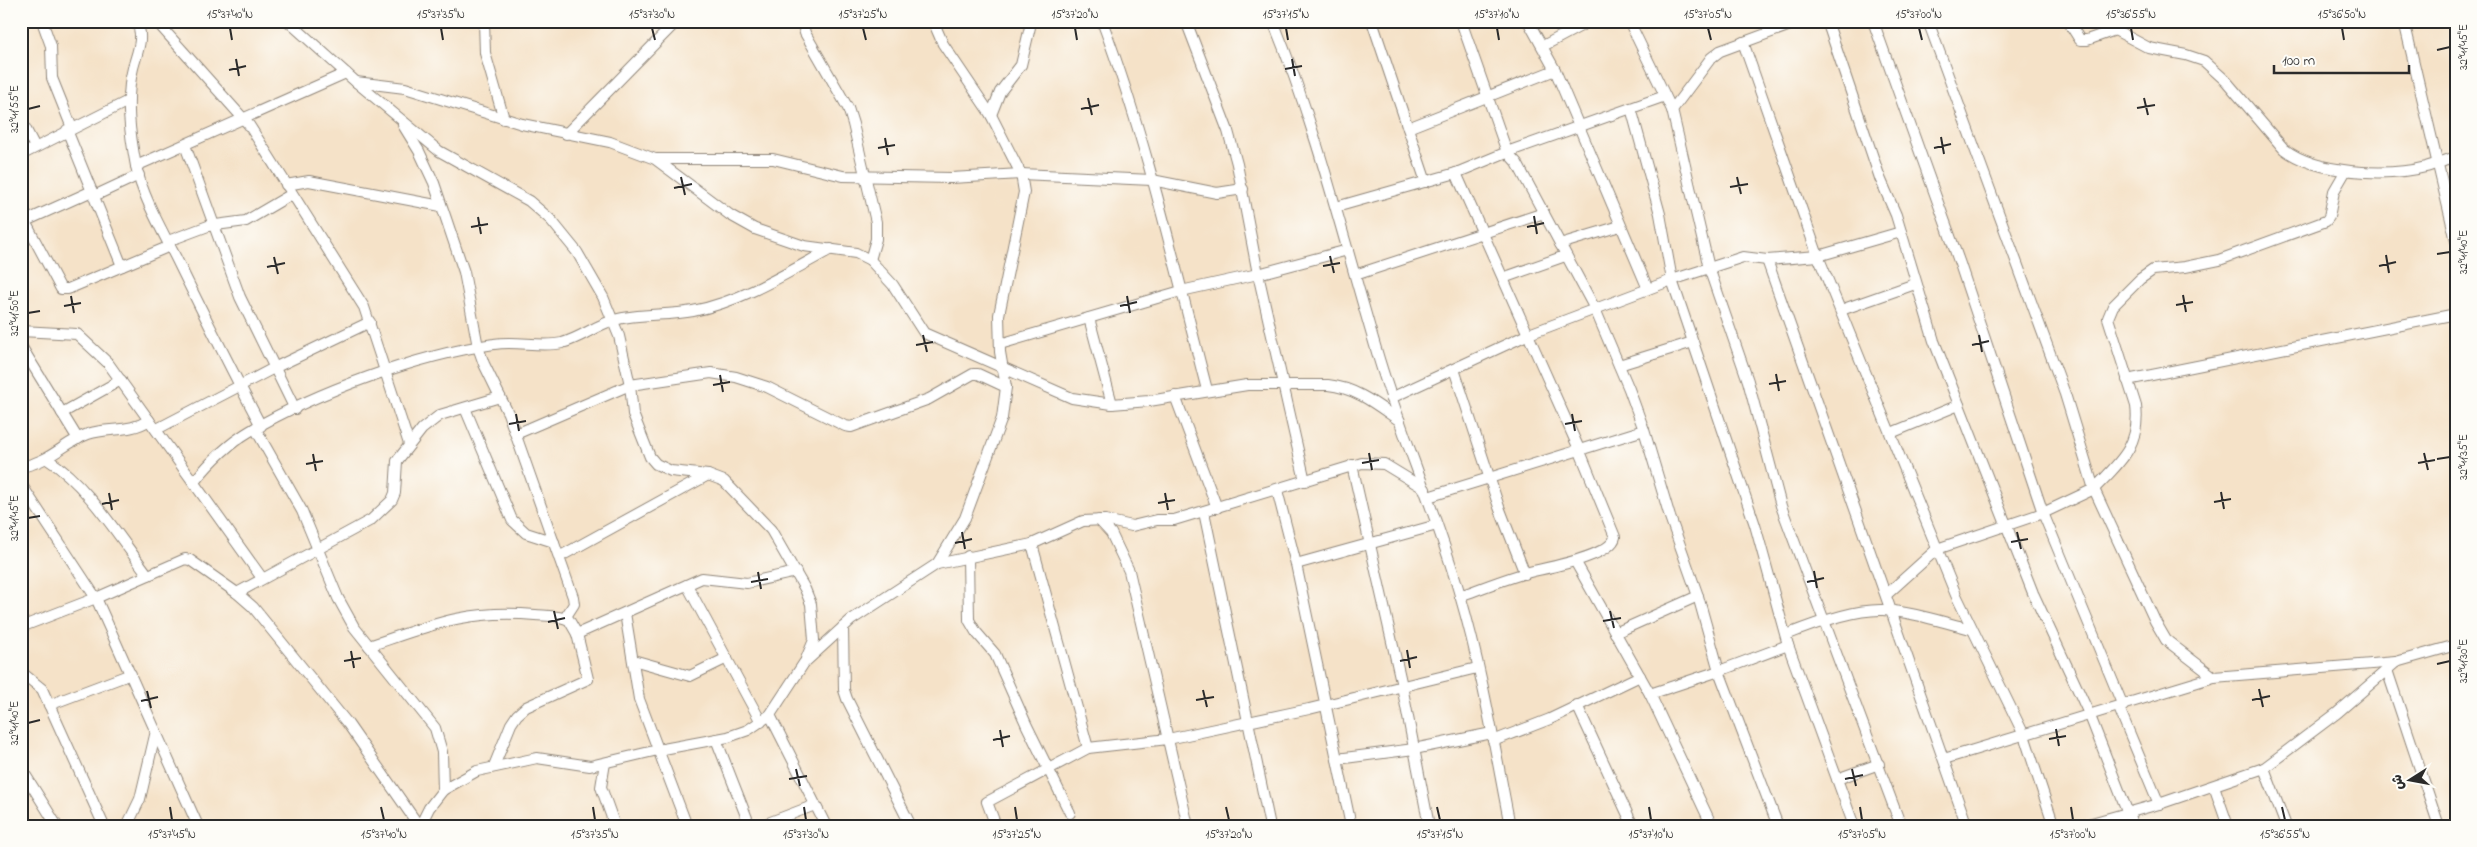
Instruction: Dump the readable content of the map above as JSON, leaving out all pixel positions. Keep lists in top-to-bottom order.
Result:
{
  "scale_bar": "100 m",
  "north": "left",
  "coordinates": [
    "15°37'40\"N",
    "15°37'35\"N",
    "15°37'30\"N",
    "15°37'25\"N",
    "15°37'20\"N",
    "15°37'15\"N",
    "15°37'10\"N",
    "15°37'05\"N",
    "15°37'00\"N",
    "15°36'55\"N",
    "15°36'50\"N",
    "32°41'45\"E",
    "32°41'55\"E",
    "32°41'40\"E",
    "32°41'50\"E",
    "32°41'35\"E",
    "32°41'30\"E",
    "15°37'45\"N"
  ]
}
